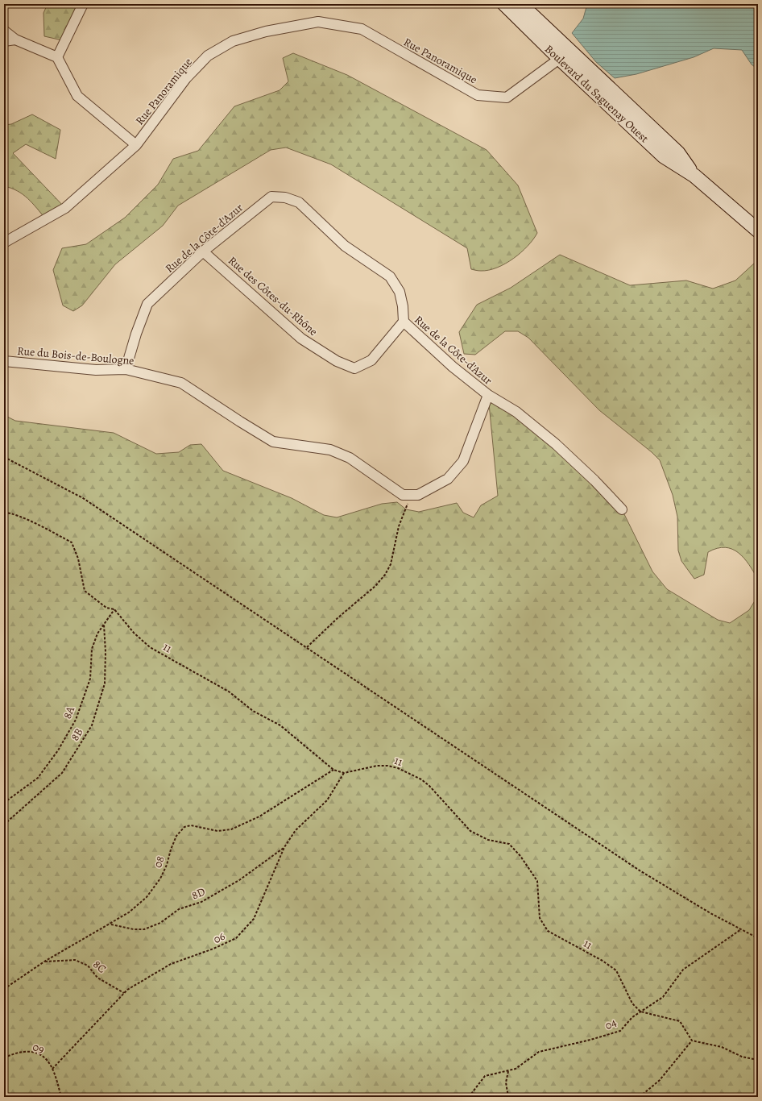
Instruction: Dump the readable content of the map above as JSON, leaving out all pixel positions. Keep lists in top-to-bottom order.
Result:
{
  "streets": {
    "main road": ["Boulevard du Saguenay Ouest"],
    "street": [
      "Rue Panoramique",
      "Rue de la Côte-d'Azur",
      "Rue des Côtes-du-Rhône",
      "Rue du Bois-de-Boulogne"
    ],
    "path": [
      "11",
      "8A",
      "8B",
      "08",
      "8D",
      "06",
      "8C",
      "04",
      "09"
    ]
  },
  "crossings": [
    ["Rue Panoramique", "Boulevard du Saguenay Ouest"],
    ["Rue de la Côte-d'Azur", "Rue des Côtes-du-Rhône"],
    ["Rue de la Côte-d'Azur", "Rue du Bois-de-Boulogne"],
    ["11", "8A"],
    ["11", "08"],
    ["11", "06"],
    ["11", "04"],
    ["8A", "8B"],
    ["08", "8D"],
    ["08", "8C"],
    ["8D", "06"],
    ["06", "8C"],
    ["06", "09"]
  ]
}
